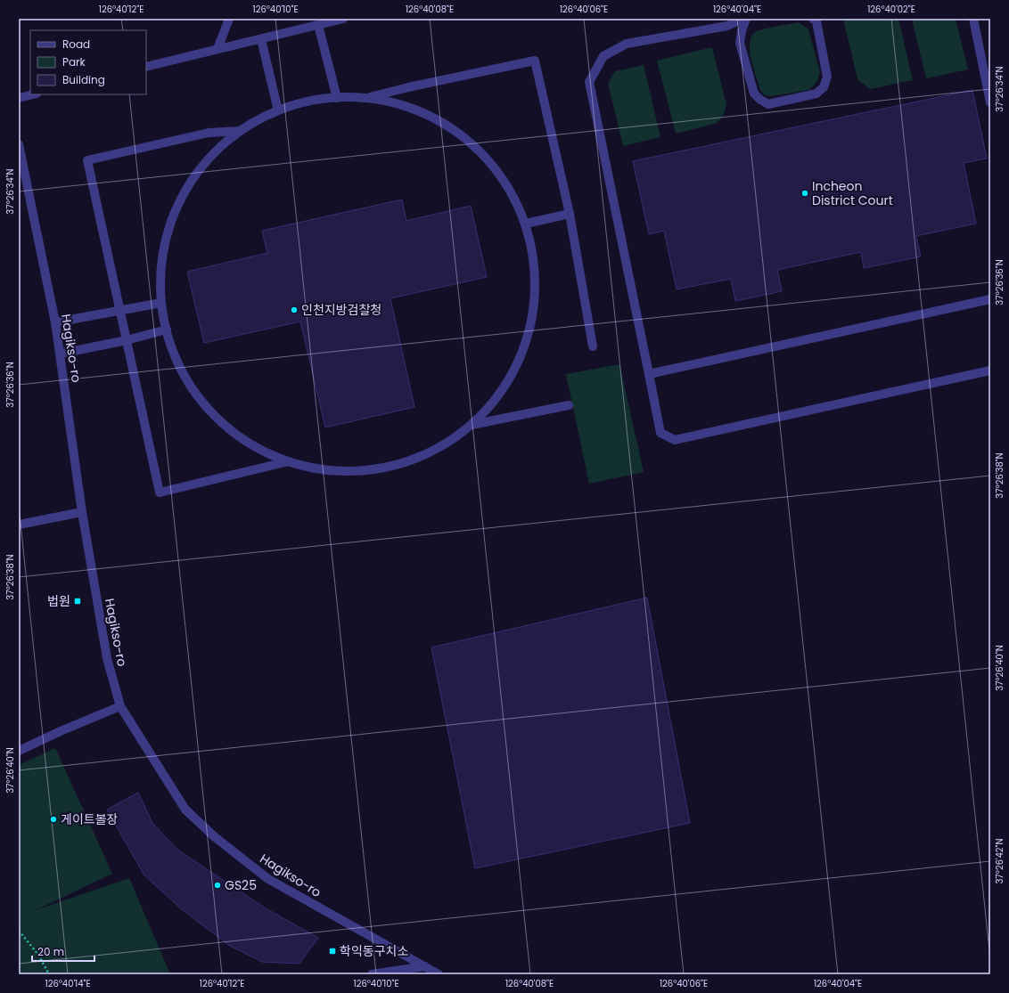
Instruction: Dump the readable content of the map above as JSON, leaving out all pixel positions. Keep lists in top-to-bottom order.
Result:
{
  "streets": {
    "street": ["Hagikso-ro"]
  },
  "places": {
    "other": [
      "Incheon District Court",
      "인천지방검찰청",
      "게이트볼장",
      "GS25"
    ],
    "transit": ["법원", "학익동구치소"]
  },
  "legend": ["Road", "Park", "Building"],
  "scale_bar": "20 m",
  "coordinates": [
    "126°40'12\"E",
    "126°40'10\"E",
    "126°40'08\"E",
    "126°40'06\"E",
    "126°40'04\"E",
    "126°40'02\"E",
    "37°26'34\"N",
    "37°26'36\"N",
    "37°26'38\"N",
    "37°26'40\"N",
    "37°26'42\"N",
    "126°40'14\"E"
  ]
}
